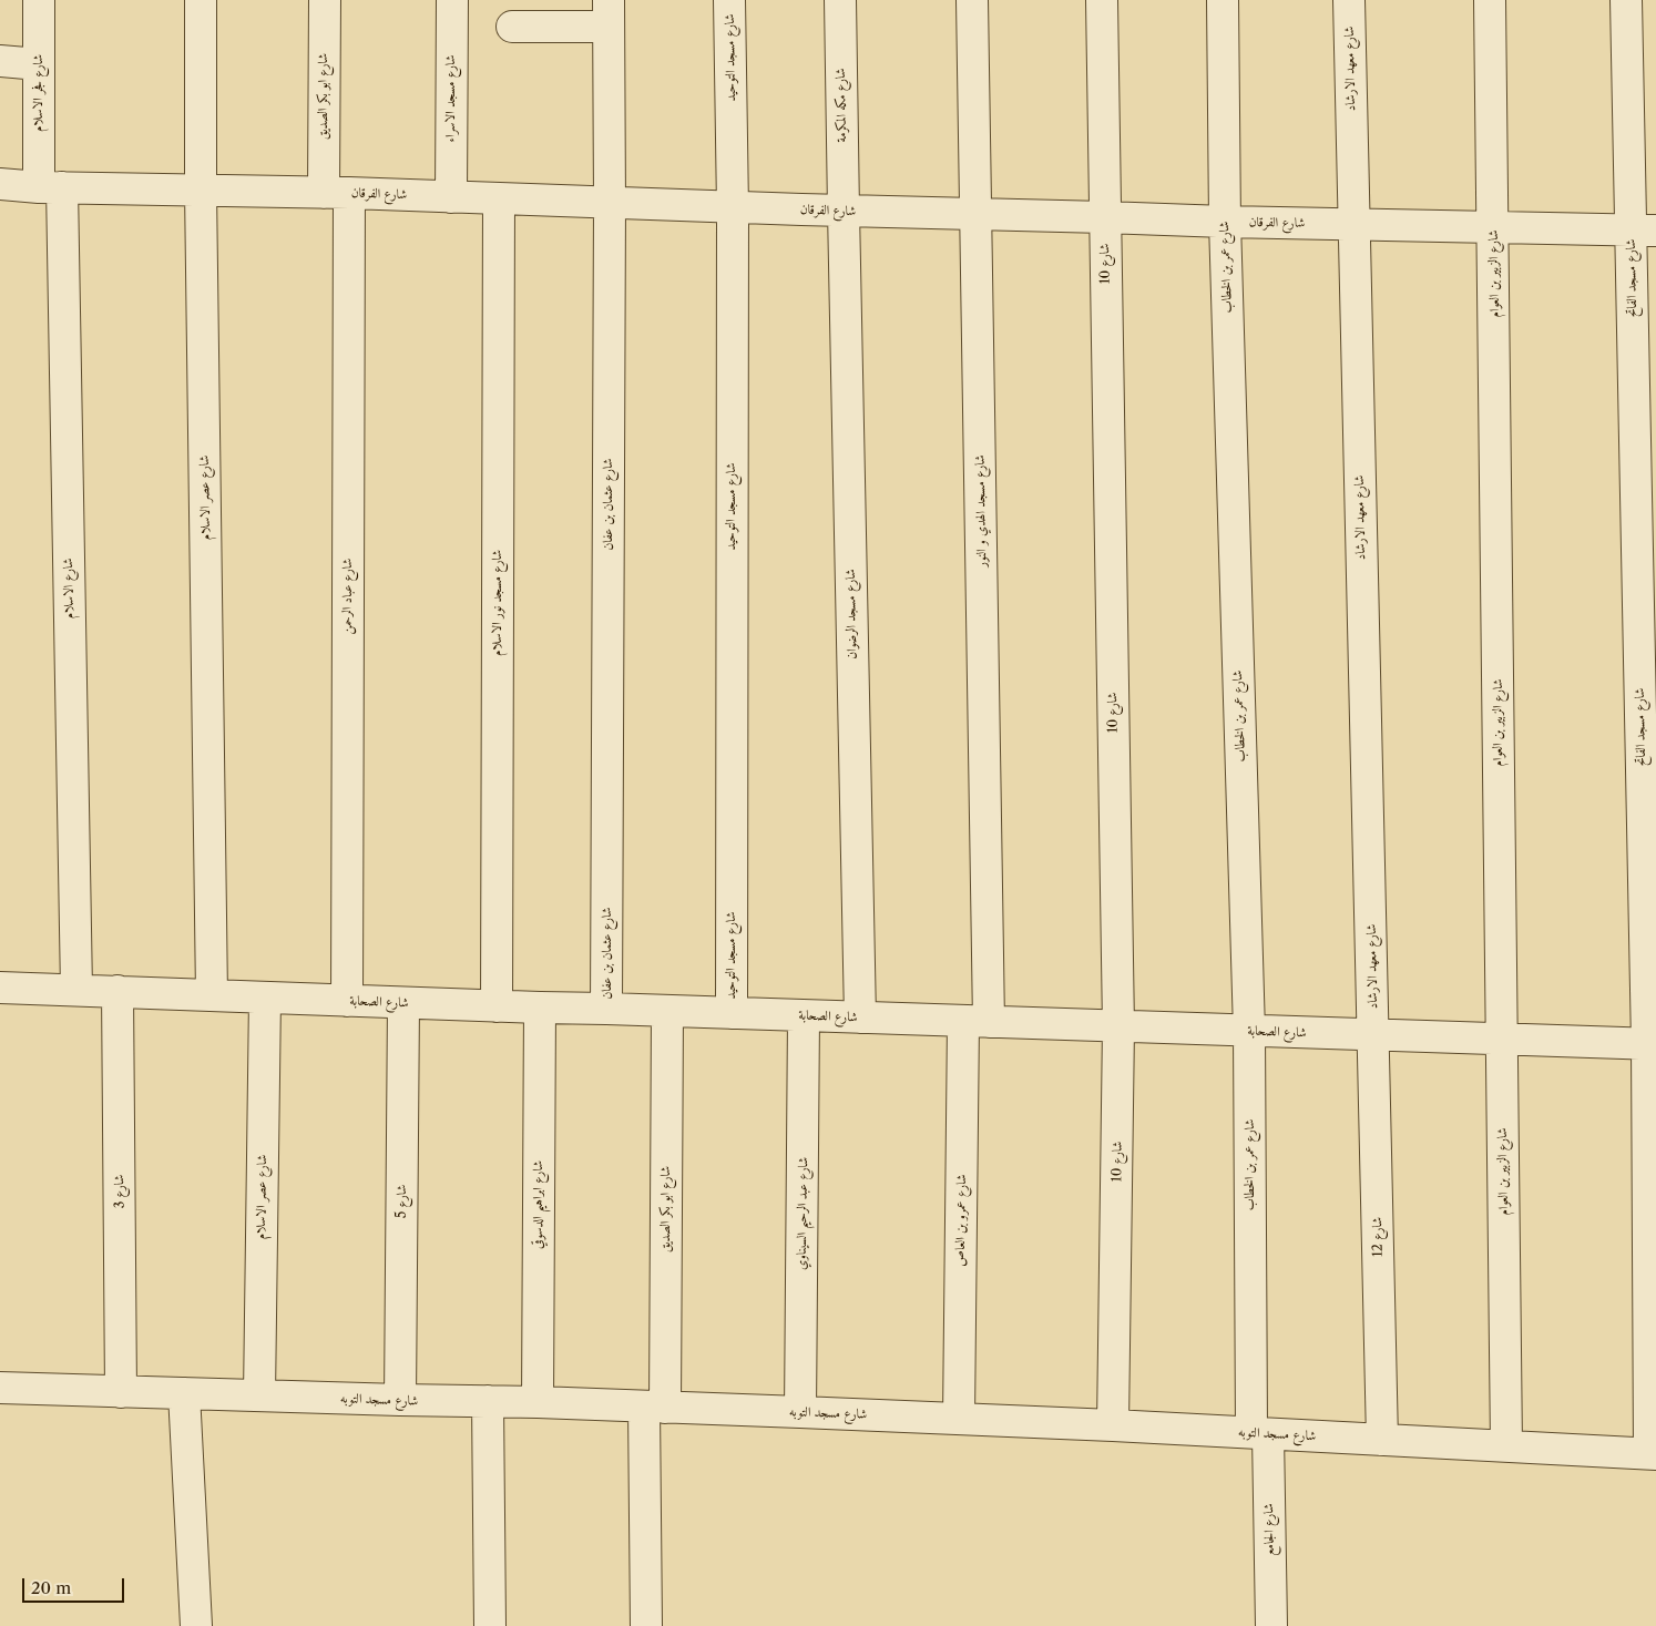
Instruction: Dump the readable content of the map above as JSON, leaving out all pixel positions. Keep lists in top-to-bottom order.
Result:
{
  "streets": {
    "street": [
      "شارع مسجد التوحيد",
      "شارع معهد الارشاد",
      "شارع فجر الاسلام",
      "شارع ابو بكر الصديق",
      "شارع مسجد الاسراء",
      "شارع مكه المكرمة",
      "شارع الفرقان",
      "شارع 10",
      "شارع عمر بن الخطاب",
      "شارع الزبير بن العوام",
      "شارع مسجد الفاتح",
      "شارع عصر الاسلام",
      "شارع عثمان بن عفان",
      "شارع مسجد الهدي و النور",
      "شارع الاسلام",
      "شارع عباد الرحمن",
      "شارع مسجد نور الاسلام",
      "شارع مسجد الرضوان",
      "شارع الصحابة",
      "شارع 3",
      "شارع 5",
      "شارع ابراهيم الدسوقي",
      "شارع عبد الرحيم السيناوي",
      "شارع عمرو بن العاص",
      "شارع 12",
      "شارع مسجد التوبه",
      "شارع الجامع"
    ]
  },
  "crossings": [
    ["شارع مسجد التوحيد", "شارع الفرقان"],
    ["شارع مسجد التوحيد", "شارع الصحابة"],
    ["شارع معهد الارشاد", "شارع الفرقان"],
    ["شارع معهد الارشاد", "شارع الصحابة"],
    ["شارع معهد الارشاد", "شارع 12"],
    ["شارع فجر الاسلام", "شارع الفرقان"],
    ["شارع فجر الاسلام", "شارع الاسلام"],
    ["شارع ابو بكر الصديق", "شارع الفرقان"],
    ["شارع ابو بكر الصديق", "شارع عباد الرحمن"],
    ["شارع ابو بكر الصديق", "شارع الصحابة"],
    ["شارع ابو بكر الصديق", "شارع مسجد التوبه"],
    ["شارع مسجد الاسراء", "شارع الفرقان"],
    ["شارع مكه المكرمة", "شارع الفرقان"],
    ["شارع مكه المكرمة", "شارع مسجد الرضوان"],
    ["شارع الفرقان", "شارع 10"],
    ["شارع الفرقان", "شارع عمر بن الخطاب"],
    ["شارع الفرقان", "شارع الزبير بن العوام"],
    ["شارع الفرقان", "شارع مسجد الفاتح"],
    ["شارع الفرقان", "شارع عصر الاسلام"],
    ["شارع الفرقان", "شارع عثمان بن عفان"],
    ["شارع الفرقان", "شارع مسجد الهدي و النور"],
    ["شارع الفرقان", "شارع الاسلام"],
    ["شارع الفرقان", "شارع عباد الرحمن"],
    ["شارع الفرقان", "شارع مسجد نور الاسلام"],
    ["شارع الفرقان", "شارع مسجد الرضوان"],
    ["شارع 10", "شارع الصحابة"],
    ["شارع 10", "شارع مسجد التوبه"],
    ["شارع عمر بن الخطاب", "شارع الصحابة"],
    ["شارع عمر بن الخطاب", "شارع مسجد التوبه"],
    ["شارع عمر بن الخطاب", "شارع الجامع"],
    ["شارع الزبير بن العوام", "شارع الصحابة"],
    ["شارع الزبير بن العوام", "شارع مسجد التوبه"],
    ["شارع مسجد الفاتح", "شارع الصحابة"],
    ["شارع مسجد الفاتح", "شارع مسجد التوبه"],
    ["شارع عصر الاسلام", "شارع الصحابة"],
    ["شارع عصر الاسلام", "شارع مسجد التوبه"],
    ["شارع عثمان بن عفان", "شارع الصحابة"],
    ["شارع مسجد الهدي و النور", "شارع الصحابة"],
    ["شارع مسجد الهدي و النور", "شارع عمرو بن العاص"],
    ["شارع الاسلام", "شارع الصحابة"],
    ["شارع عباد الرحمن", "شارع الصحابة"],
    ["شارع مسجد نور الاسلام", "شارع الصحابة"],
    ["شارع مسجد الرضوان", "شارع الصحابة"],
    ["شارع الصحابة", "شارع 3"],
    ["شارع الصحابة", "شارع 5"],
    ["شارع الصحابة", "شارع ابراهيم الدسوقي"],
    ["شارع الصحابة", "شارع عبد الرحيم السيناوي"],
    ["شارع الصحابة", "شارع عمرو بن العاص"],
    ["شارع الصحابة", "شارع 12"],
    ["شارع 3", "شارع مسجد التوبه"],
    ["شارع 5", "شارع مسجد التوبه"],
    ["شارع ابراهيم الدسوقي", "شارع مسجد التوبه"],
    ["شارع عبد الرحيم السيناوي", "شارع مسجد التوبه"],
    ["شارع عمرو بن العاص", "شارع مسجد التوبه"],
    ["شارع 12", "شارع مسجد التوبه"],
    ["شارع مسجد التوبه", "شارع الجامع"]
  ],
  "scale_bar": "20 m"
}
